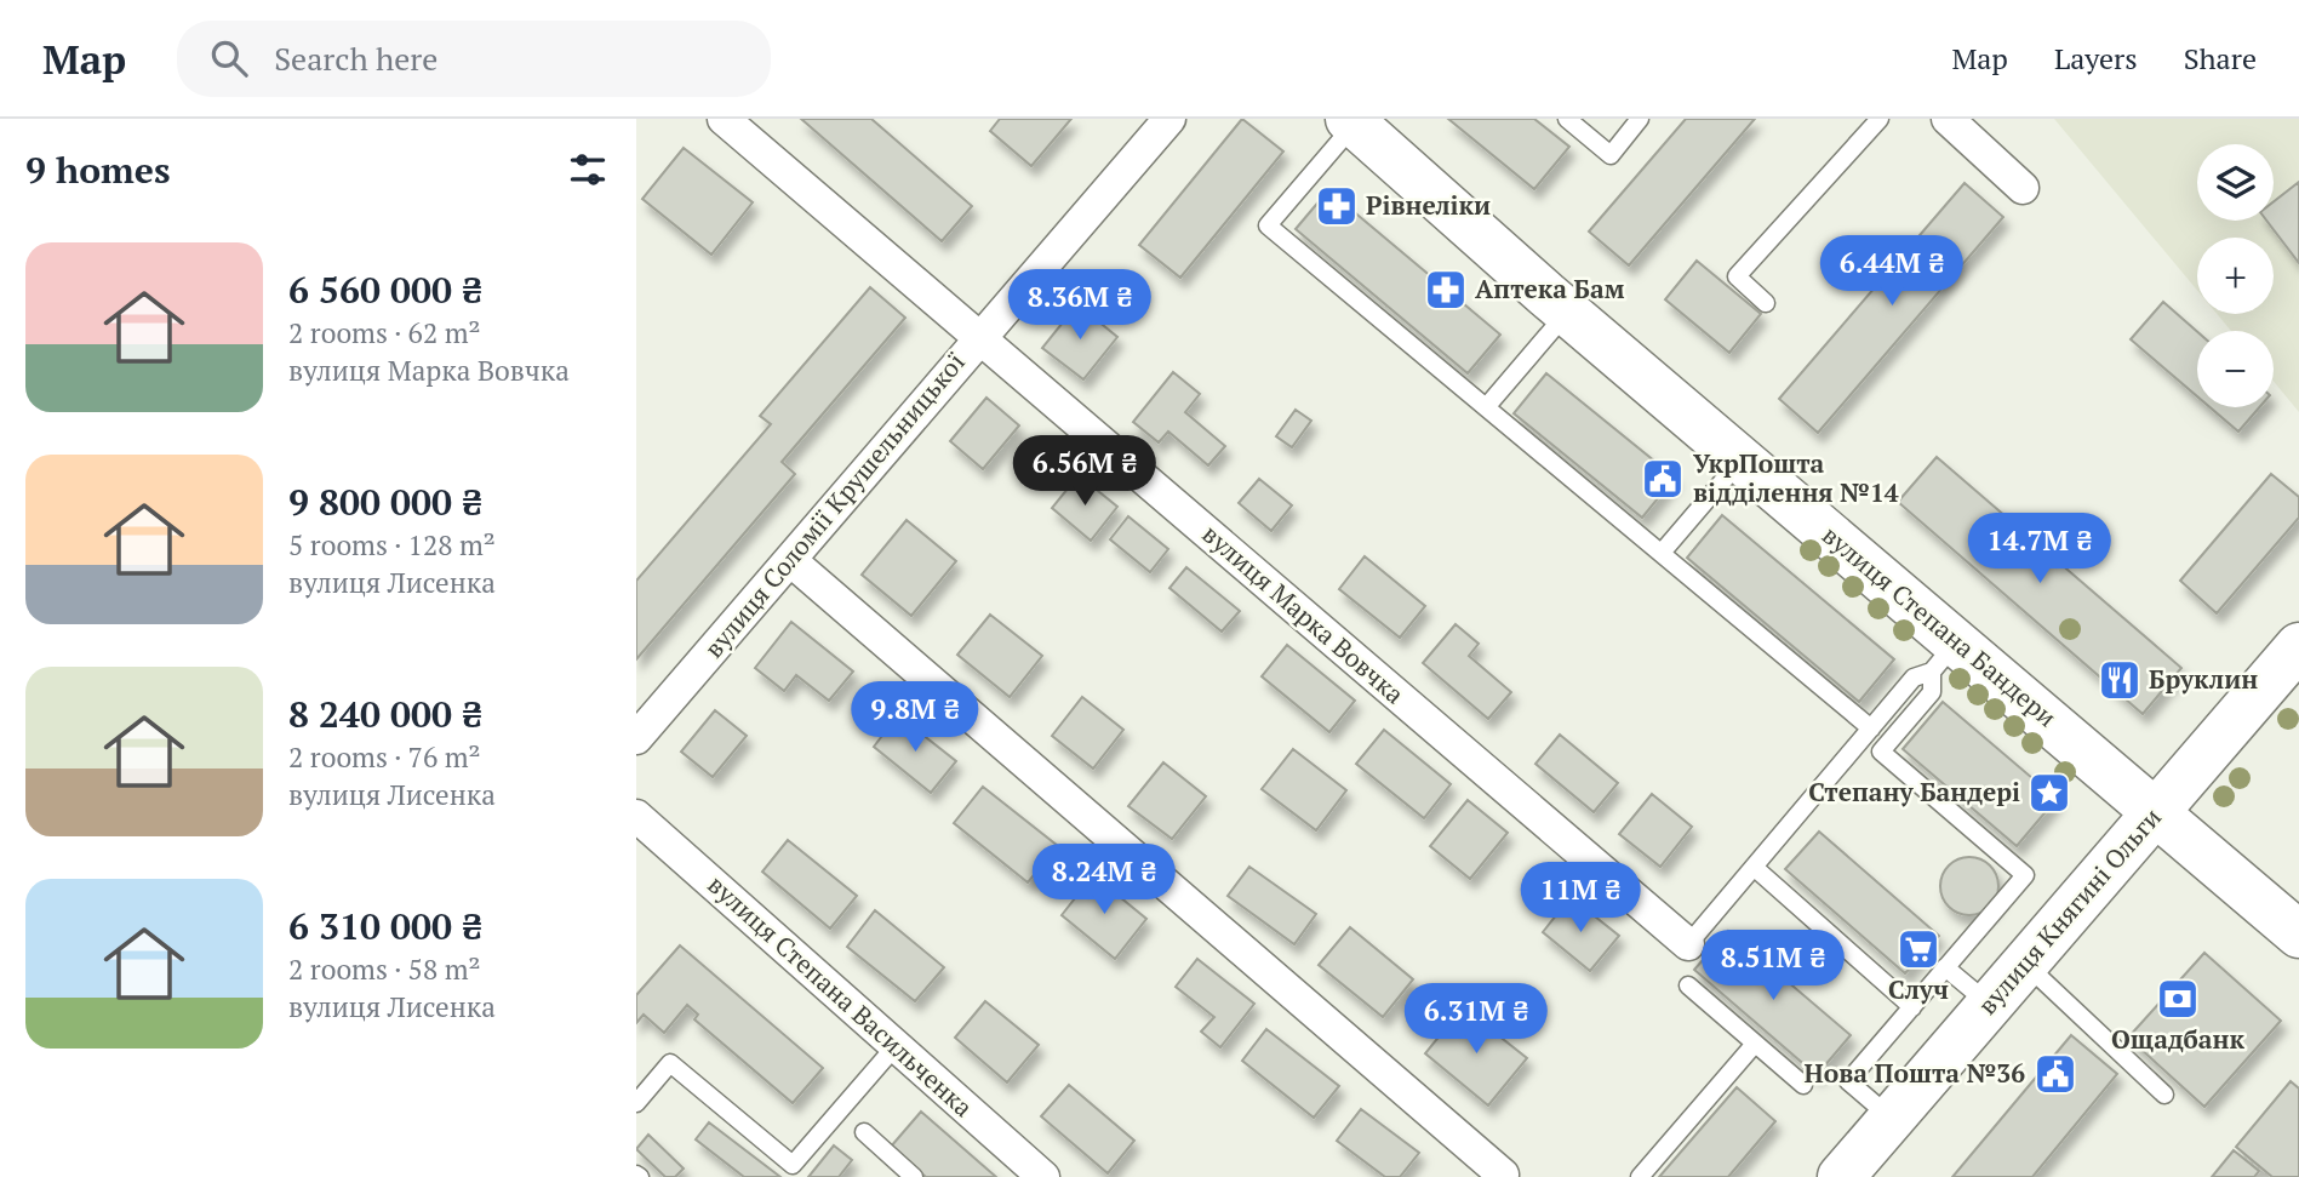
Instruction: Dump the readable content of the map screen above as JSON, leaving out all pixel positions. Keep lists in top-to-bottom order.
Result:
{
  "streets": {
    "main road": ["вулиця Степана Бандери", "вулиця Княгині Ольги"],
    "street": ["вулиця Соломії Крушельницької", "вулиця Марка Вовчка", "вулиця Степана Васильченка"]
  },
  "crossings": [
    ["вулиця Соломії Крушельницької", "вулиця Марка Вовчка"],
    ["вулиця Степана Бандери", "вулиця Княгині Ольги"]
  ],
  "places": {
    "pharmacy": ["Рівнеліки", "Аптека Бам"],
    "public building": ["УкрПошта відділення №14", "Нова Пошта №36"],
    "restaurant": ["Бруклин"],
    "place": ["Степану Бандері"],
    "supermarket": ["Случ"],
    "bank": ["Ощадбанк"]
  },
  "page": {
    "header": "Map",
    "search": "Search here",
    "nav": ["Map", "Layers", "Share"],
    "heading": "9 homes",
    "map_buttons": ["+", "−"],
    "list": [
      {
        "name": "6 560 000 ₴",
        "note": "2 rooms · 62 m² · вулиця Марка Вовчка"
      },
      {
        "name": "9 800 000 ₴",
        "note": "5 rooms · 128 m² · вулиця Лисенка"
      },
      {
        "name": "8 240 000 ₴",
        "note": "2 rooms · 76 m² · вулиця Лисенка"
      },
      {
        "name": "6 310 000 ₴",
        "note": "2 rooms · 58 m² · вулиця Лисенка"
      }
    ],
    "price": [
      "6.44M ₴",
      "8.36M ₴",
      "6.56M ₴",
      "14.7M ₴",
      "9.8M ₴",
      "8.24M ₴",
      "11M ₴",
      "8.51M ₴",
      "6.31M ₴"
    ]
  }
}
